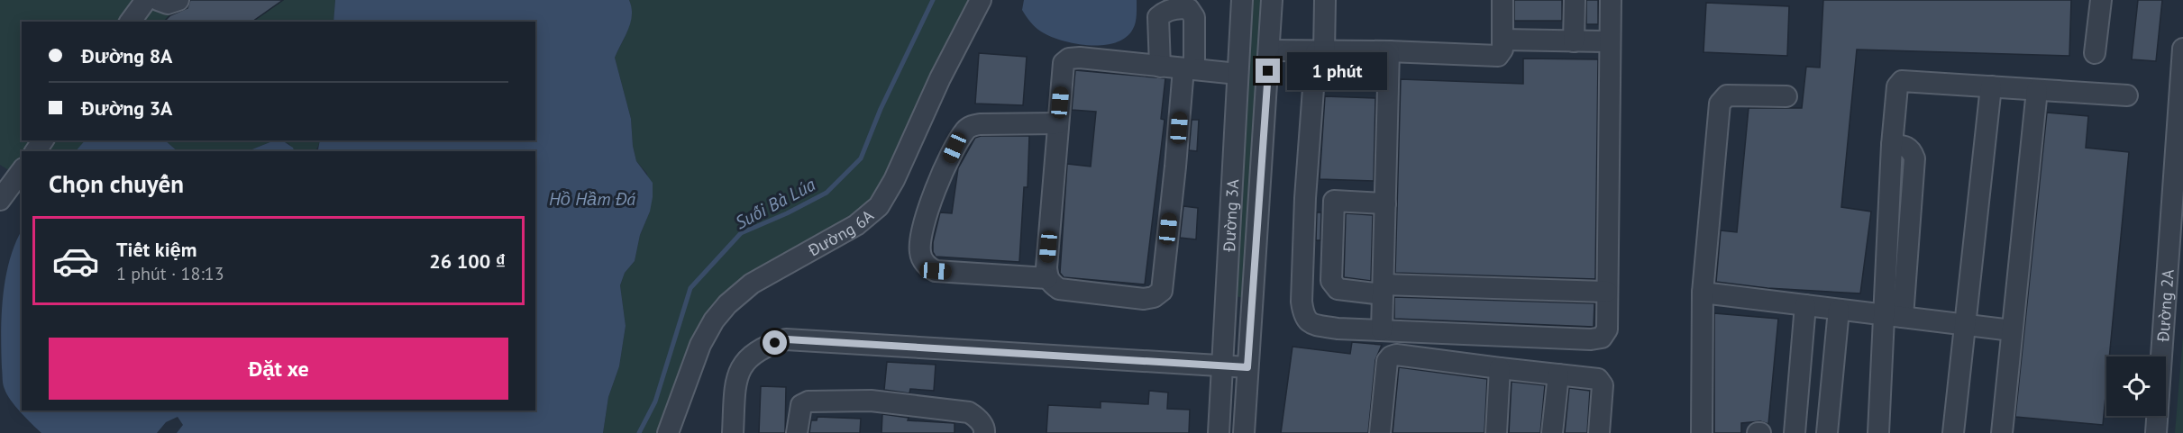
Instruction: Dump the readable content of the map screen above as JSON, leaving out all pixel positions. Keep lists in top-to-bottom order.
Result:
{
  "streets": {
    "street": ["Đường 3A", "Đường 6A", "Đường 2A"]
  },
  "water": ["Hồ Hầm Đá", "Suối Bà Lúa"],
  "page": {
    "banner": ["Đường 8A", "Đường 3A"],
    "bubble": "1 phút",
    "heading": "Chọn chuyến",
    "list": [
      {
        "name": "Tiết kiệm",
        "note": "1 phút · 18:13",
        "value": "26 100 ₫"
      }
    ],
    "buttons": "Đặt xe"
  }
}
